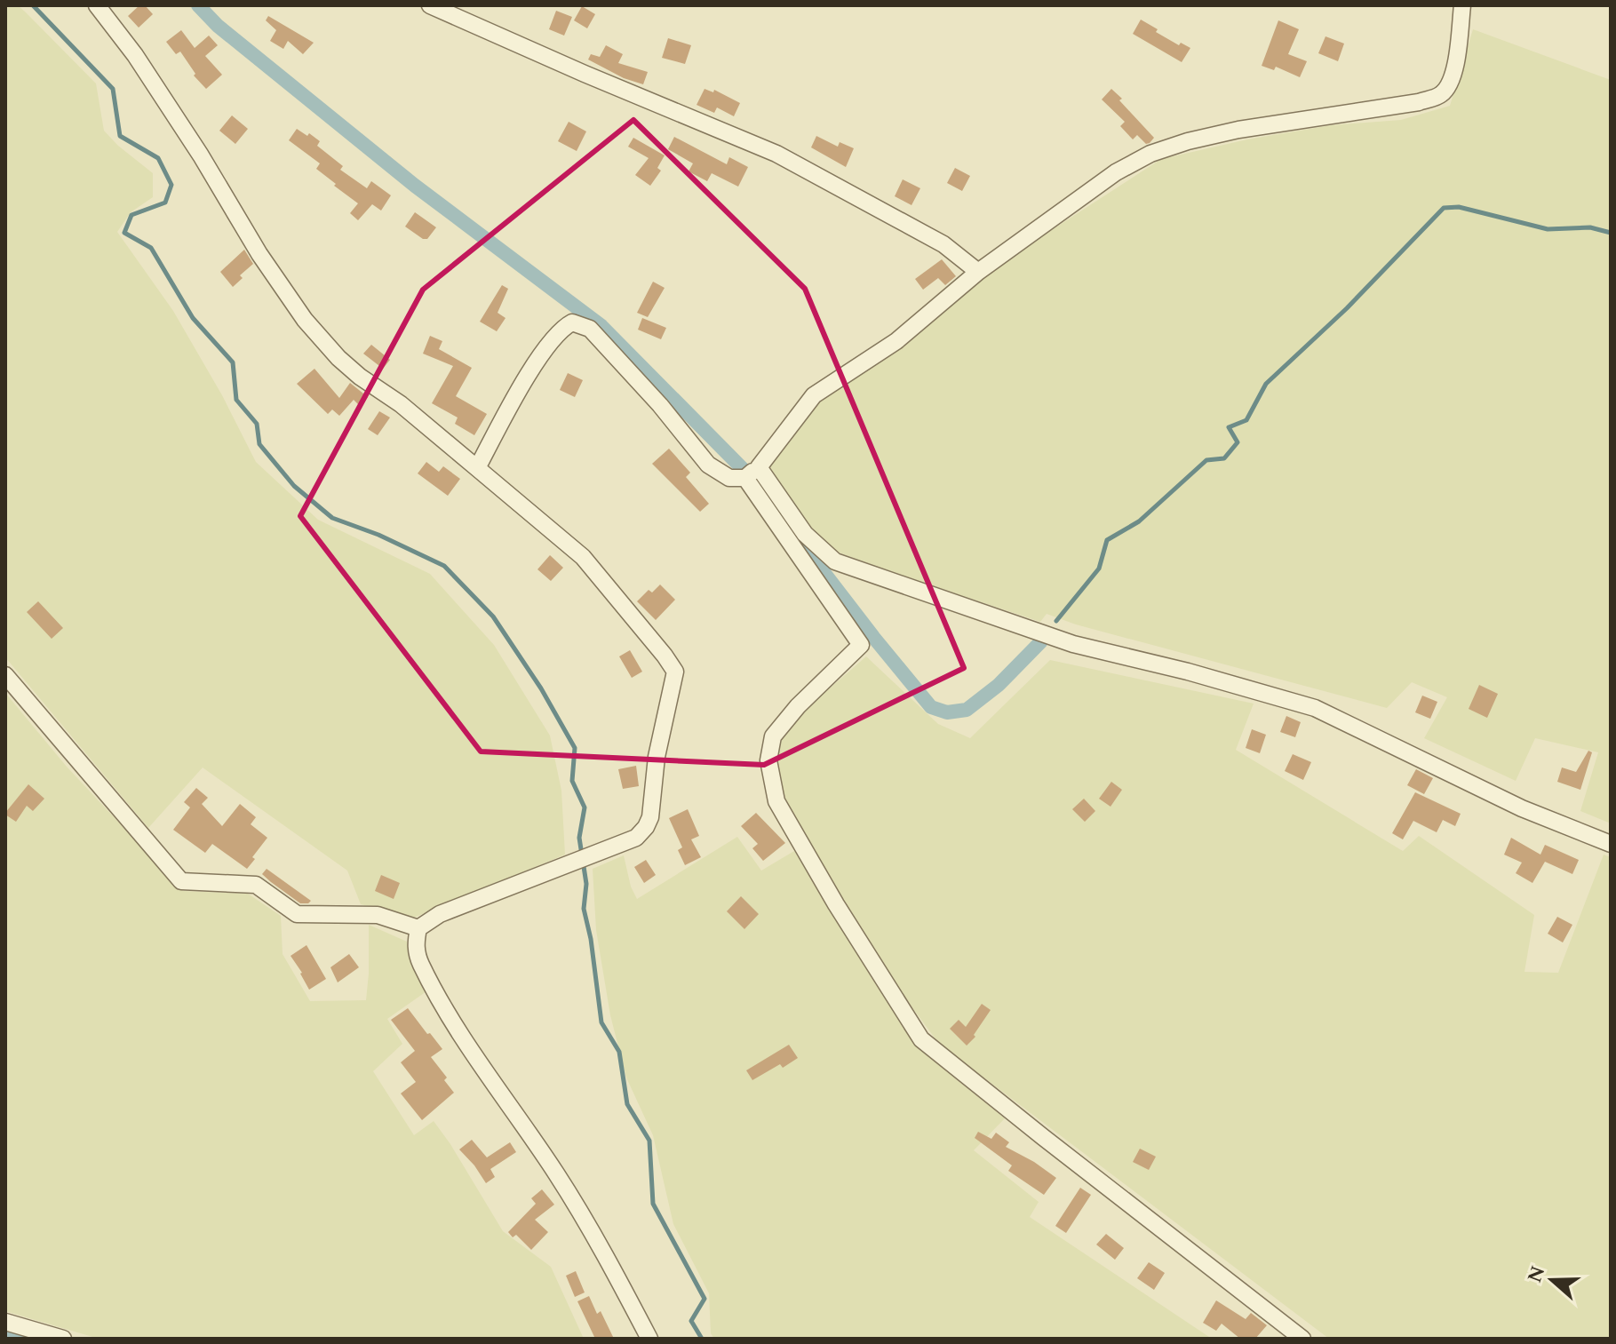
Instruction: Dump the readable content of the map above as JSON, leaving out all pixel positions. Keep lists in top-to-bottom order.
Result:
{
  "north": "left"
}
